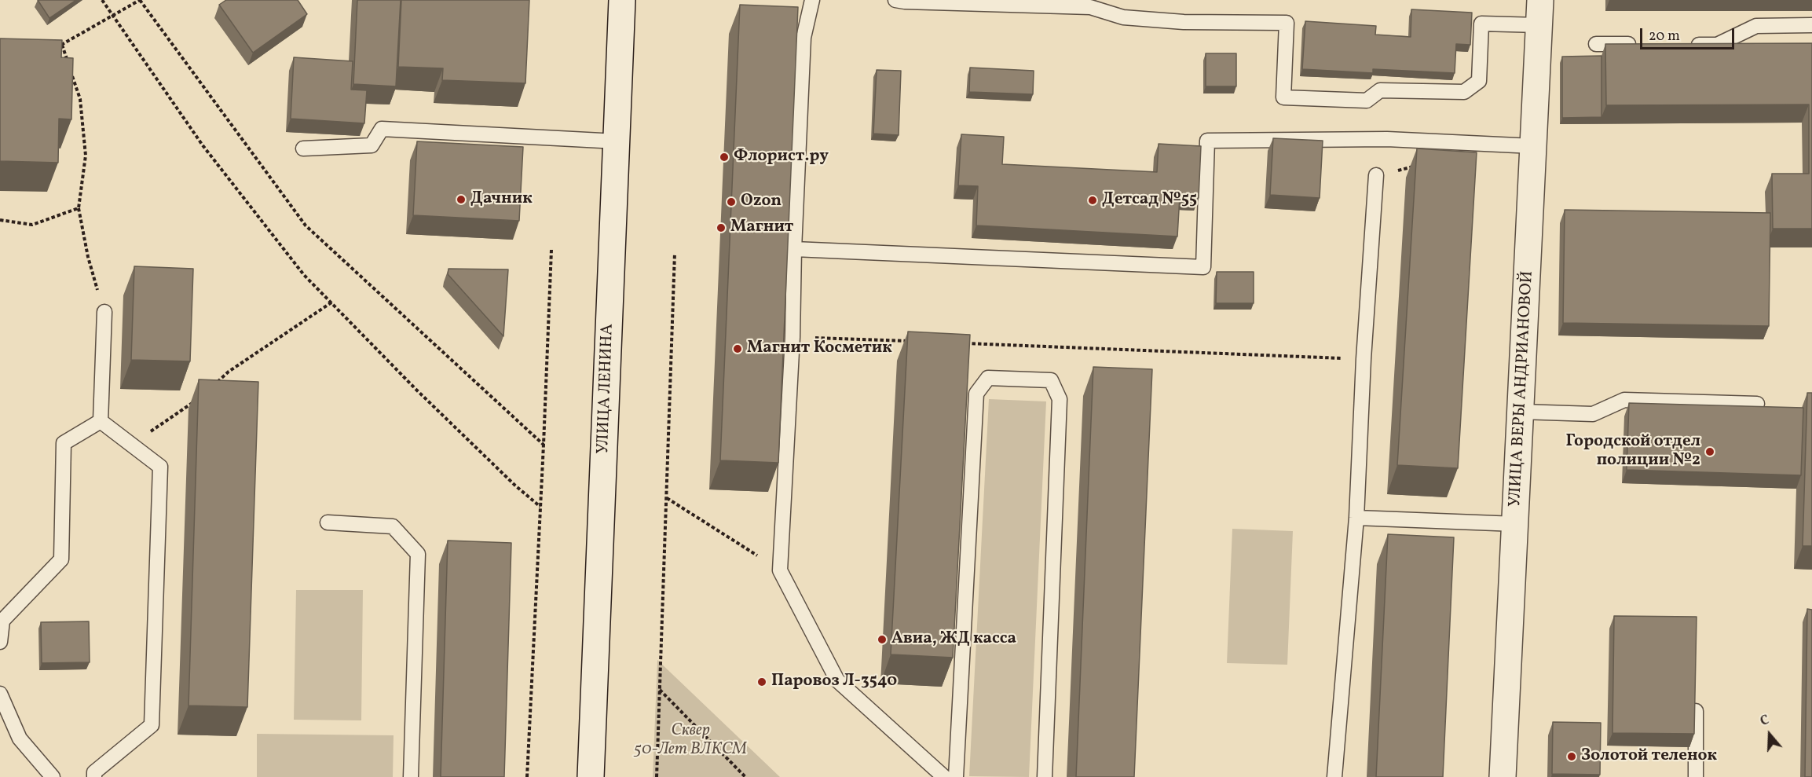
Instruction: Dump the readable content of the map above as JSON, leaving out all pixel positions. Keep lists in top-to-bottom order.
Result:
{
  "streets": {
    "street": ["УЛИЦА ЛЕНИНА", "УЛИЦА ВЕРЫ АНДРИАНОВОЙ"]
  },
  "parks": ["Сквер 50-Лет ВЛКСМ"],
  "places": [
    "Флорист.ру",
    "Дачник",
    "Детсад №55",
    "Ozon",
    "Магнит",
    "Магнит Косметик",
    "Городской отдел полиции №2",
    "Авиа, ЖД касса",
    "Паровоз Л-3540",
    "Золотой теленок"
  ],
  "scale_bar": "20 m",
  "north": "top"
}
